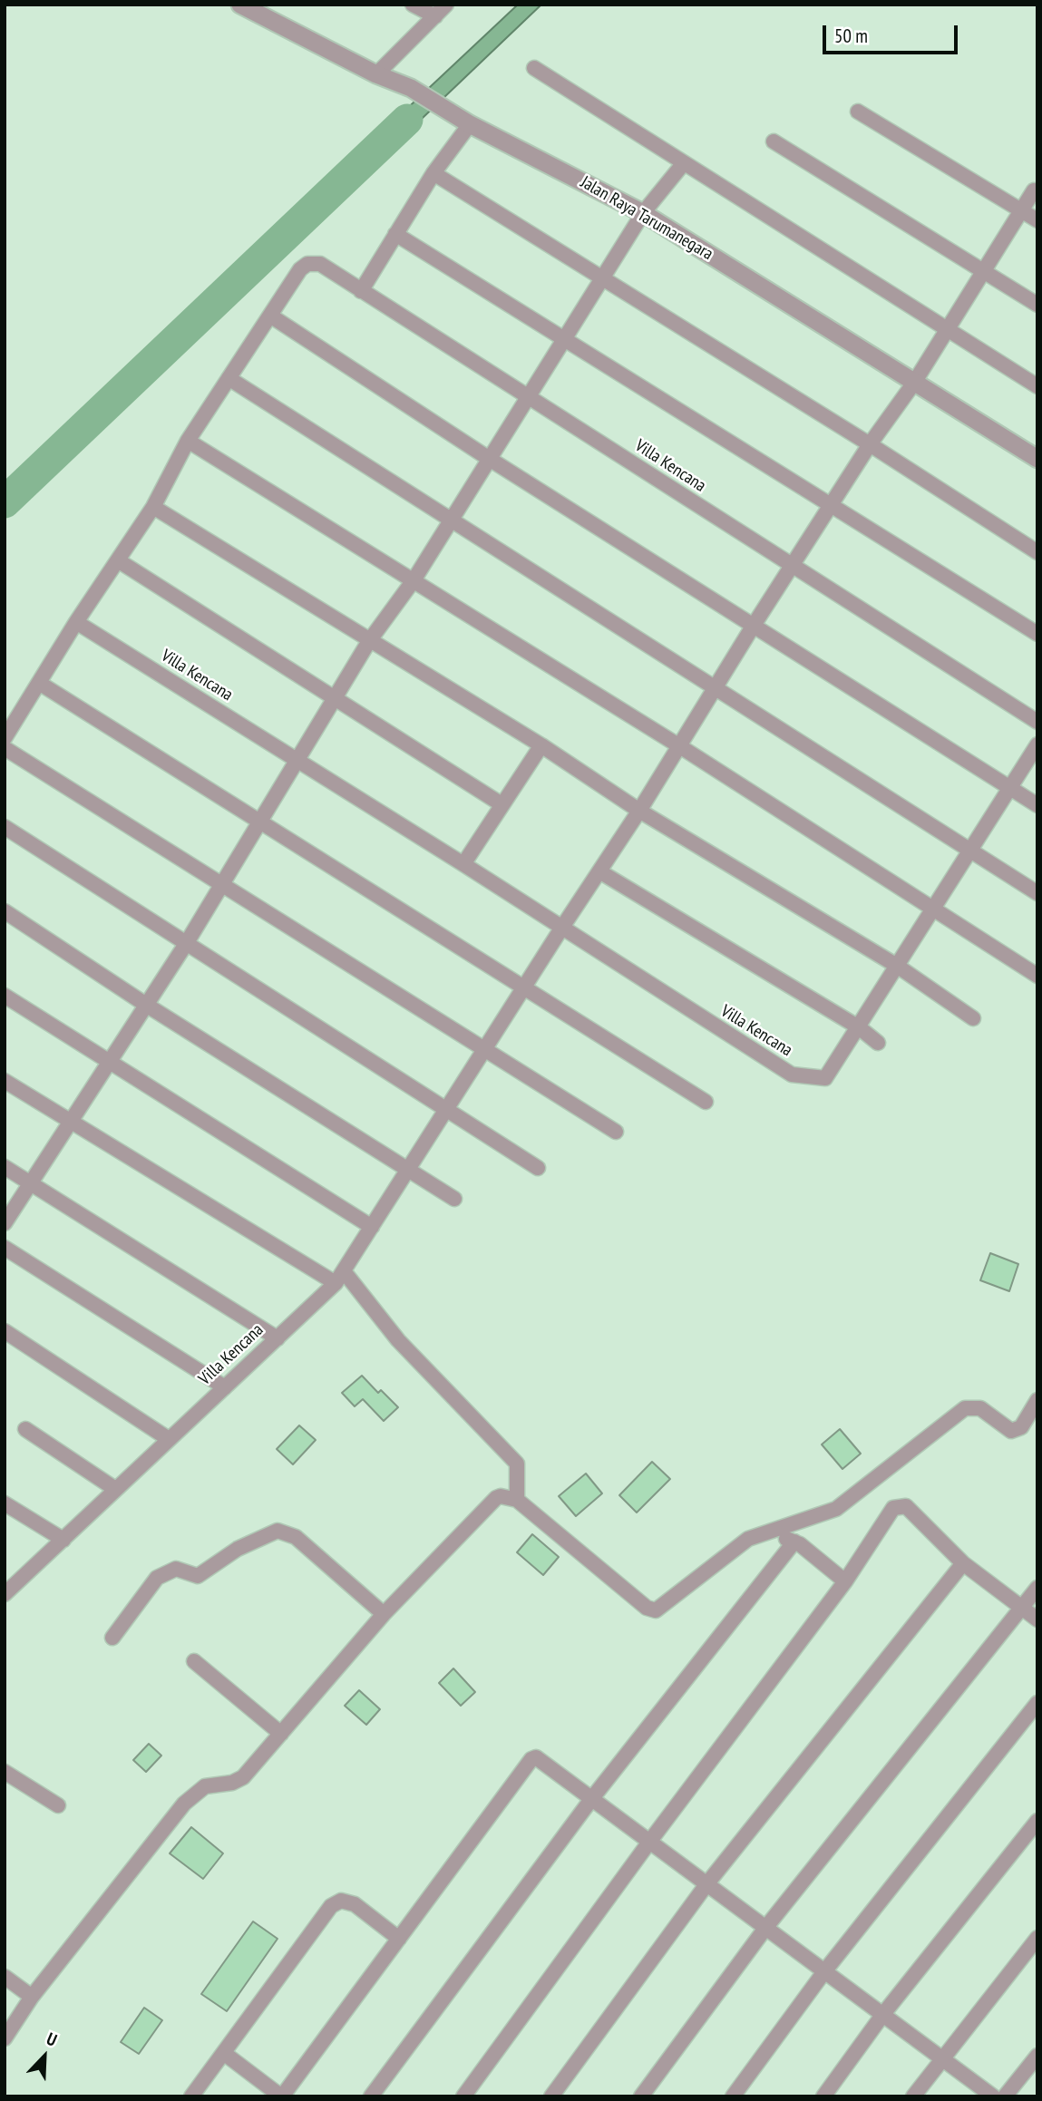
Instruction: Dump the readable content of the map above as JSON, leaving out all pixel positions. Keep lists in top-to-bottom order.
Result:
{
  "streets": {
    "street": ["Jalan Raya Tarumanegara", "Villa Kencana"]
  },
  "crossings": [
    ["Jalan Raya Tarumanegara", "Villa Kencana"]
  ],
  "scale_bar": "50 m",
  "north": "top right"
}
